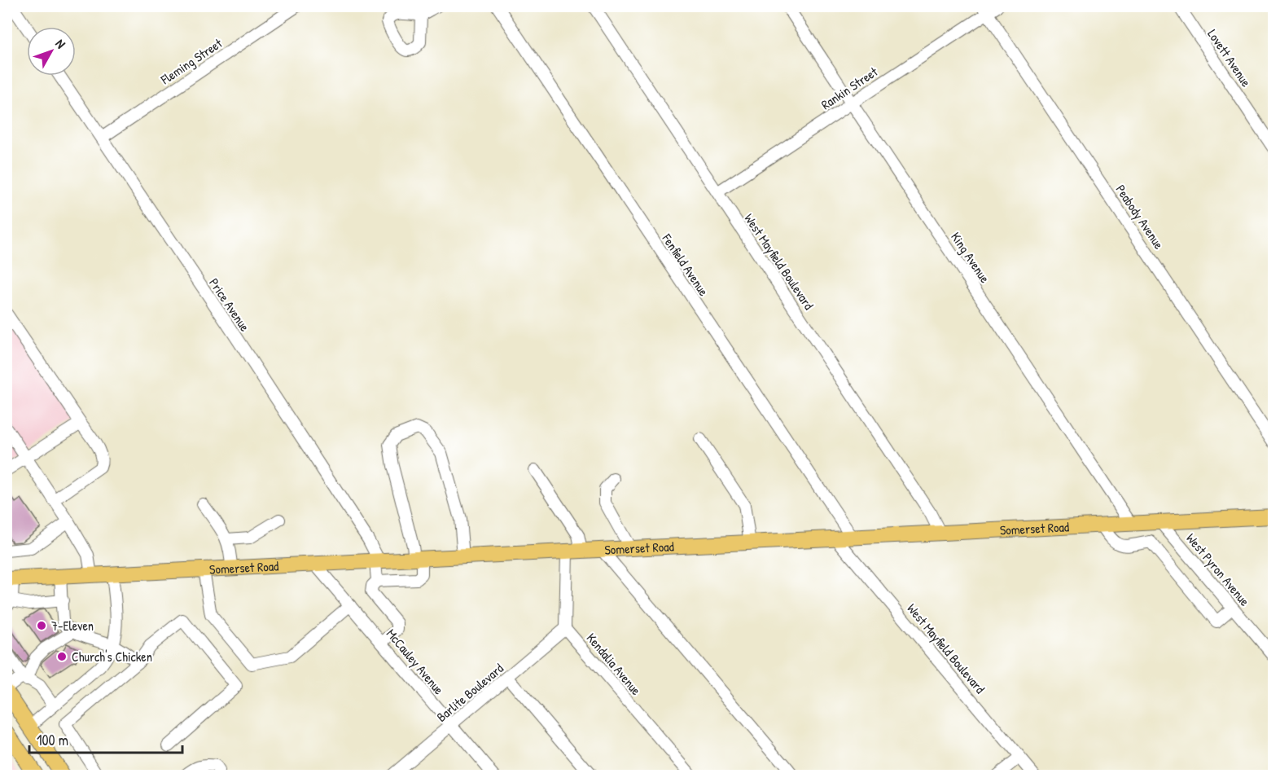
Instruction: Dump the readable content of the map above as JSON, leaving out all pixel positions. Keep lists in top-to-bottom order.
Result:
{
  "streets": {
    "main road": ["Somerset Road"],
    "street": [
      "Lovett Avenue",
      "Fleming Street",
      "Rankin Street",
      "Peabody Avenue",
      "King Avenue",
      "West Mayfield Boulevard",
      "Fenfield Avenue",
      "Price Avenue",
      "West Pyron Avenue",
      "McCauley Avenue",
      "Kendalia Avenue",
      "Barlite Boulevard"
    ]
  },
  "crossings": [
    ["Fleming Street", "Price Avenue"],
    ["Rankin Street", "Peabody Avenue"],
    ["Rankin Street", "King Avenue"],
    ["Rankin Street", "West Mayfield Boulevard"],
    ["King Avenue", "Somerset Road"],
    ["West Mayfield Boulevard", "Somerset Road"],
    ["Fenfield Avenue", "Somerset Road"],
    ["Price Avenue", "Somerset Road"],
    ["Somerset Road", "West Pyron Avenue"],
    ["Somerset Road", "McCauley Avenue"],
    ["McCauley Avenue", "Barlite Boulevard"],
    ["Kendalia Avenue", "Barlite Boulevard"]
  ],
  "places": ["7-Eleven", "Church's Chicken"],
  "scale_bar": "100 m",
  "north": "top right"
}
